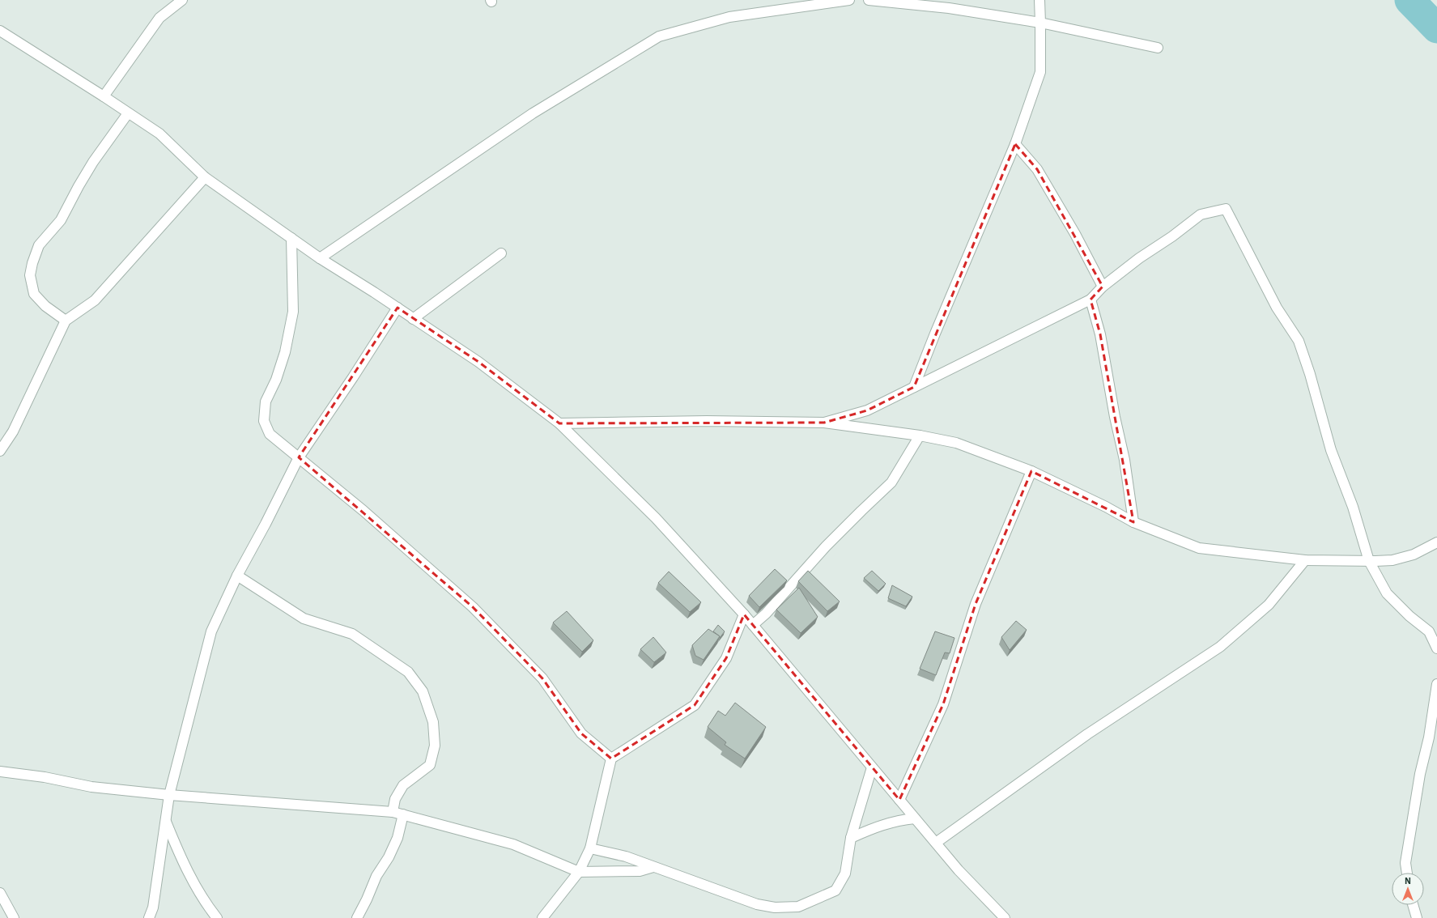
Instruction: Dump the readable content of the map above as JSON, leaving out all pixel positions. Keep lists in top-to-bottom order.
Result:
{
  "north": "top"
}
